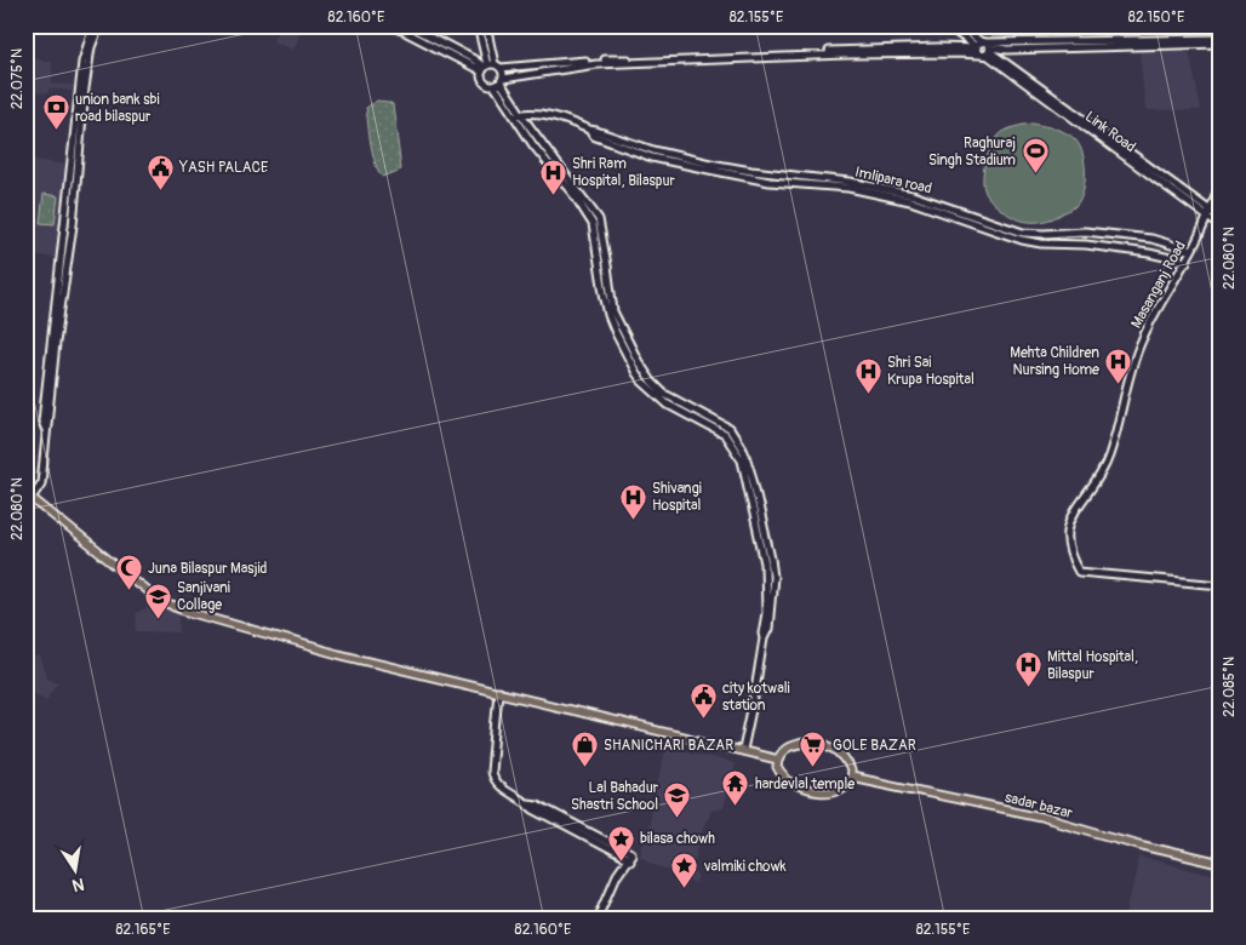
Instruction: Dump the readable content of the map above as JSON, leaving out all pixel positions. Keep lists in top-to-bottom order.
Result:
{
  "streets": {
    "main road": ["sadar bazar"],
    "street": ["Link Road", "Imlipara road", "Masanganj Road"]
  },
  "crossings": [
    ["Link Road", "Masanganj Road"],
    ["Imlipara road", "Masanganj Road"]
  ],
  "places": {
    "bank": ["union bank sbi road bilaspur"],
    "sports": ["Raghuraj Singh Stadium"],
    "public building": ["YASH PALACE", "city kotwali station"],
    "hospital": [
      "Shri Ram Hospital, Bilaspur",
      "Mehta Children Nursing Home",
      "Shri Sai Krupa Hospital",
      "Shivangi Hospital",
      "Mittal Hospital, Bilaspur"
    ],
    "mosque": ["Juna Bilaspur Masjid"],
    "school or university": ["Sanjivani Collage", "Lal Bahadur Shastri School"],
    "shop": ["SHANICHARI BAZAR"],
    "supermarket": ["GOLE BAZAR"],
    "temple": ["hardevlal temple"],
    "place": ["bilasa chowh", "valmiki chowk"]
  },
  "north": "bottom",
  "coordinates": [
    "82.160°E",
    "82.155°E",
    "82.150°E",
    "22.075°N",
    "22.080°N",
    "22.085°N",
    "82.165°E"
  ]
}
